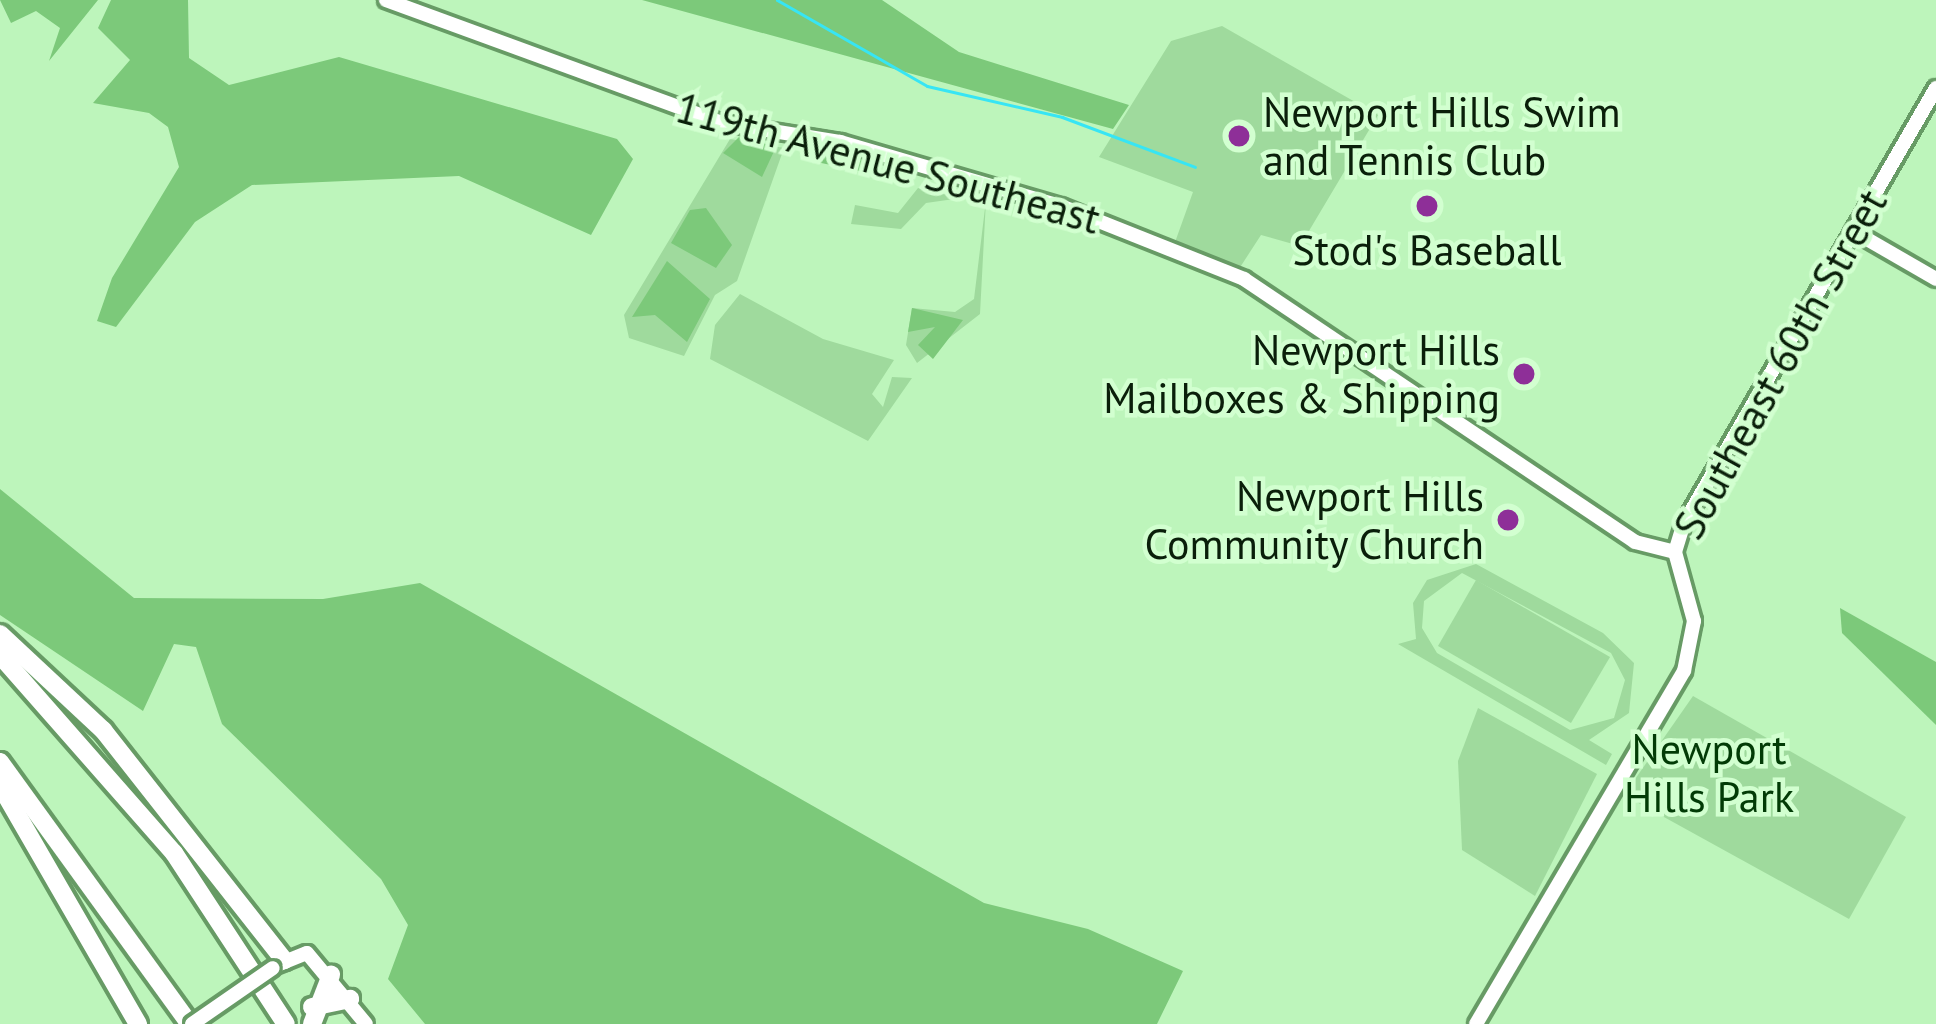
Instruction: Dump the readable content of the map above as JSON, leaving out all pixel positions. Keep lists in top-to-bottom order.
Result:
{
  "streets": {
    "street": ["119th Avenue Southeast", "Southeast 60th Street"]
  },
  "crossings": [
    ["119th Avenue Southeast", "Southeast 60th Street"]
  ],
  "parks": ["Newport Hills Park"],
  "places": [
    "Newport Hills Swim and Tennis Club",
    "Stod's Baseball",
    "Newport Hills Mailboxes & Shipping",
    "Newport Hills Community Church"
  ]
}
